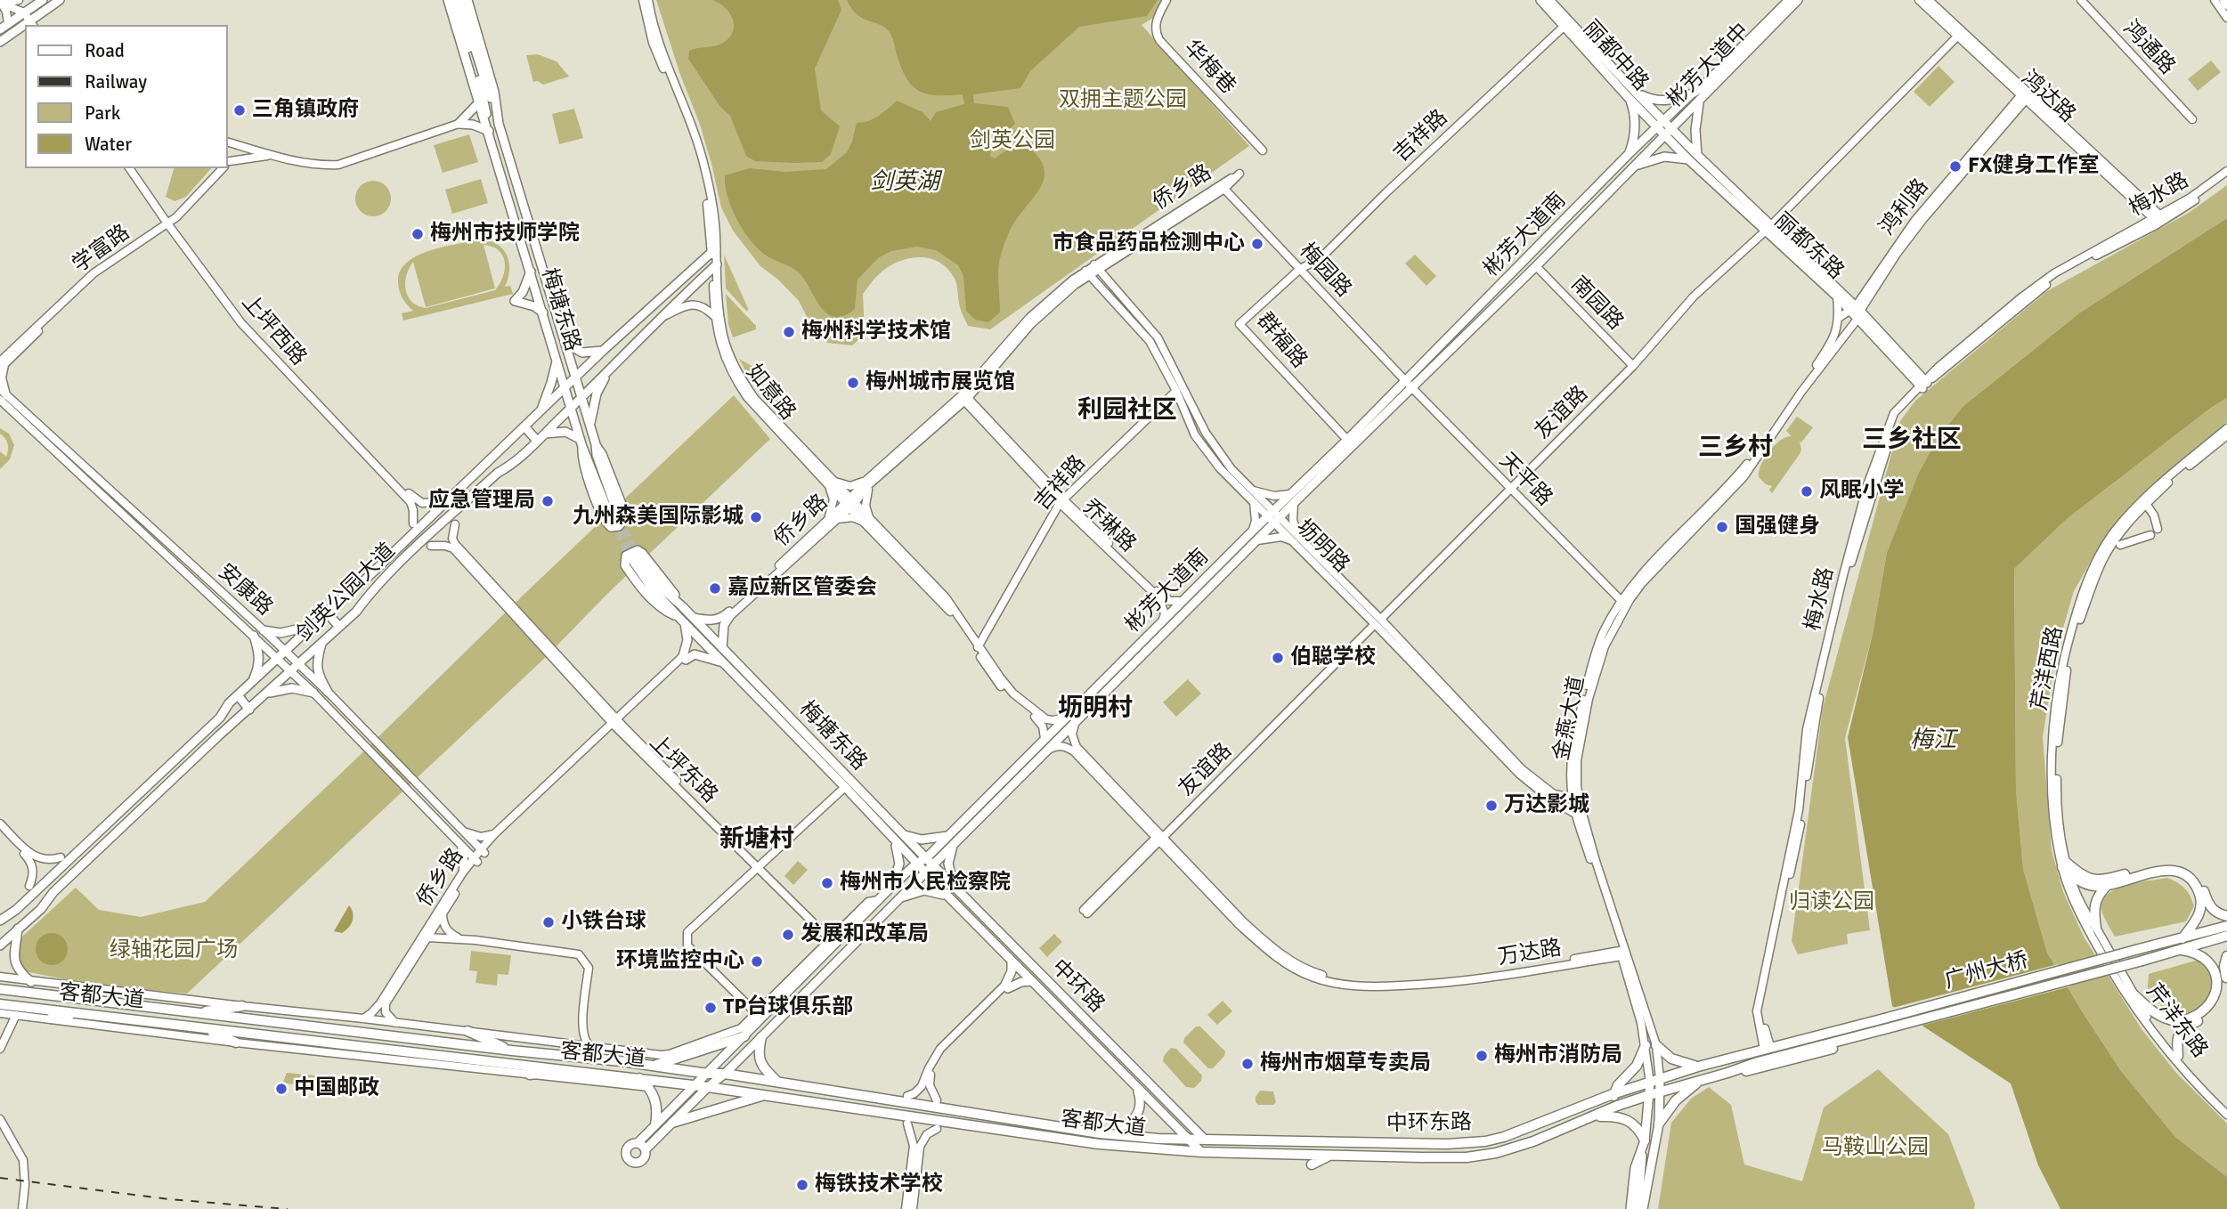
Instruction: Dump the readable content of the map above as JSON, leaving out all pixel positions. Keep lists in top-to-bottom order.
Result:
{
  "streets": {
    "highway": ["广州大桥", "客都大道", "中环东路"],
    "main road": [
      "丽都中路",
      "彬芳大道中",
      "彬芳大道南",
      "丽都东路",
      "梅塘东路",
      "剑英公园大道",
      "金燕大道",
      "中环路"
    ],
    "street": [
      "鸿通路",
      "华梅巷",
      "鸿达路",
      "吉祥路",
      "侨乡路",
      "梅水路",
      "鸿利路",
      "学富路",
      "梅园路",
      "南园路",
      "上坪西路",
      "群福路",
      "如意路",
      "友谊路",
      "天平路",
      "乔琳路",
      "坜明路",
      "安康路",
      "芹洋西路",
      "上坪东路",
      "万达路",
      "芹洋东路"
    ]
  },
  "crossings": [
    ["丽都中路", "彬芳大道中"],
    ["丽都中路", "吉祥路"],
    ["丽都中路", "彬芳大道南"],
    ["丽都中路", "丽都东路"],
    ["彬芳大道中", "彬芳大道南"],
    ["彬芳大道中", "丽都东路"],
    ["鸿达路", "梅水路"],
    ["鸿达路", "鸿利路"],
    ["鸿达路", "友谊路"],
    ["吉祥路", "梅园路"],
    ["吉祥路", "群福路"],
    ["吉祥路", "如意路"],
    ["吉祥路", "乔琳路"],
    ["吉祥路", "坜明路"],
    ["侨乡路", "梅园路"],
    ["侨乡路", "如意路"],
    ["侨乡路", "乔琳路"],
    ["侨乡路", "坜明路"],
    ["侨乡路", "安康路"],
    ["侨乡路", "上坪东路"],
    ["梅水路", "丽都东路"],
    ["鸿利路", "丽都东路"],
    ["鸿利路", "金燕大道"],
    ["彬芳大道南", "丽都东路"],
    ["彬芳大道南", "梅园路"],
    ["彬芳大道南", "南园路"],
    ["彬芳大道南", "梅塘东路"],
    ["彬芳大道南", "群福路"],
    ["彬芳大道南", "天平路"],
    ["彬芳大道南", "坜明路"],
    ["彬芳大道南", "上坪东路"],
    ["彬芳大道南", "中环路"],
    ["彬芳大道南", "客都大道"],
    ["丽都东路", "友谊路"],
    ["丽都东路", "金燕大道"],
    ["学富路", "上坪西路"],
    ["梅园路", "群福路"],
    ["梅园路", "天平路"],
    ["南园路", "友谊路"],
    ["梅塘东路", "剑英公园大道"],
    ["梅塘东路", "中环路"],
    ["如意路", "剑英公园大道"],
    ["友谊路", "天平路"],
    ["友谊路", "坜明路"],
    ["友谊路", "万达路"],
    ["天平路", "金燕大道"],
    ["坜明路", "金燕大道"],
    ["安康路", "剑英公园大道"],
    ["芹洋西路", "芹洋东路"],
    ["金燕大道", "万达路"],
    ["金燕大道", "中环东路"],
    ["中环路", "客都大道"],
    ["中环路", "中环东路"],
    ["客都大道", "中环东路"]
  ],
  "districts": [
    "利园社区",
    "三乡社区",
    "三乡村",
    "坜明村",
    "新塘村"
  ],
  "water": ["剑英湖", "梅江"],
  "parks": [
    "双拥主题公园",
    "剑英公园",
    "归读公园",
    "绿轴花园广场",
    "马鞍山公园"
  ],
  "places": [
    "三角镇政府",
    "FX健身工作室",
    "梅州市技师学院",
    "市食品药品检测中心",
    "梅州科学技术馆",
    "梅州城市展览馆",
    "风眠小学",
    "应急管理局",
    "九州森美国际影城",
    "国强健身",
    "嘉应新区管委会",
    "伯聪学校",
    "万达影城",
    "梅州市人民检察院",
    "小铁台球",
    "发展和改革局",
    "环境监控中心",
    "TP台球俱乐部",
    "梅州市消防局",
    "梅州市烟草专卖局",
    "中国邮政",
    "梅铁技术学校"
  ],
  "legend": [
    "Road",
    "Railway",
    "Park",
    "Water"
  ]
}
